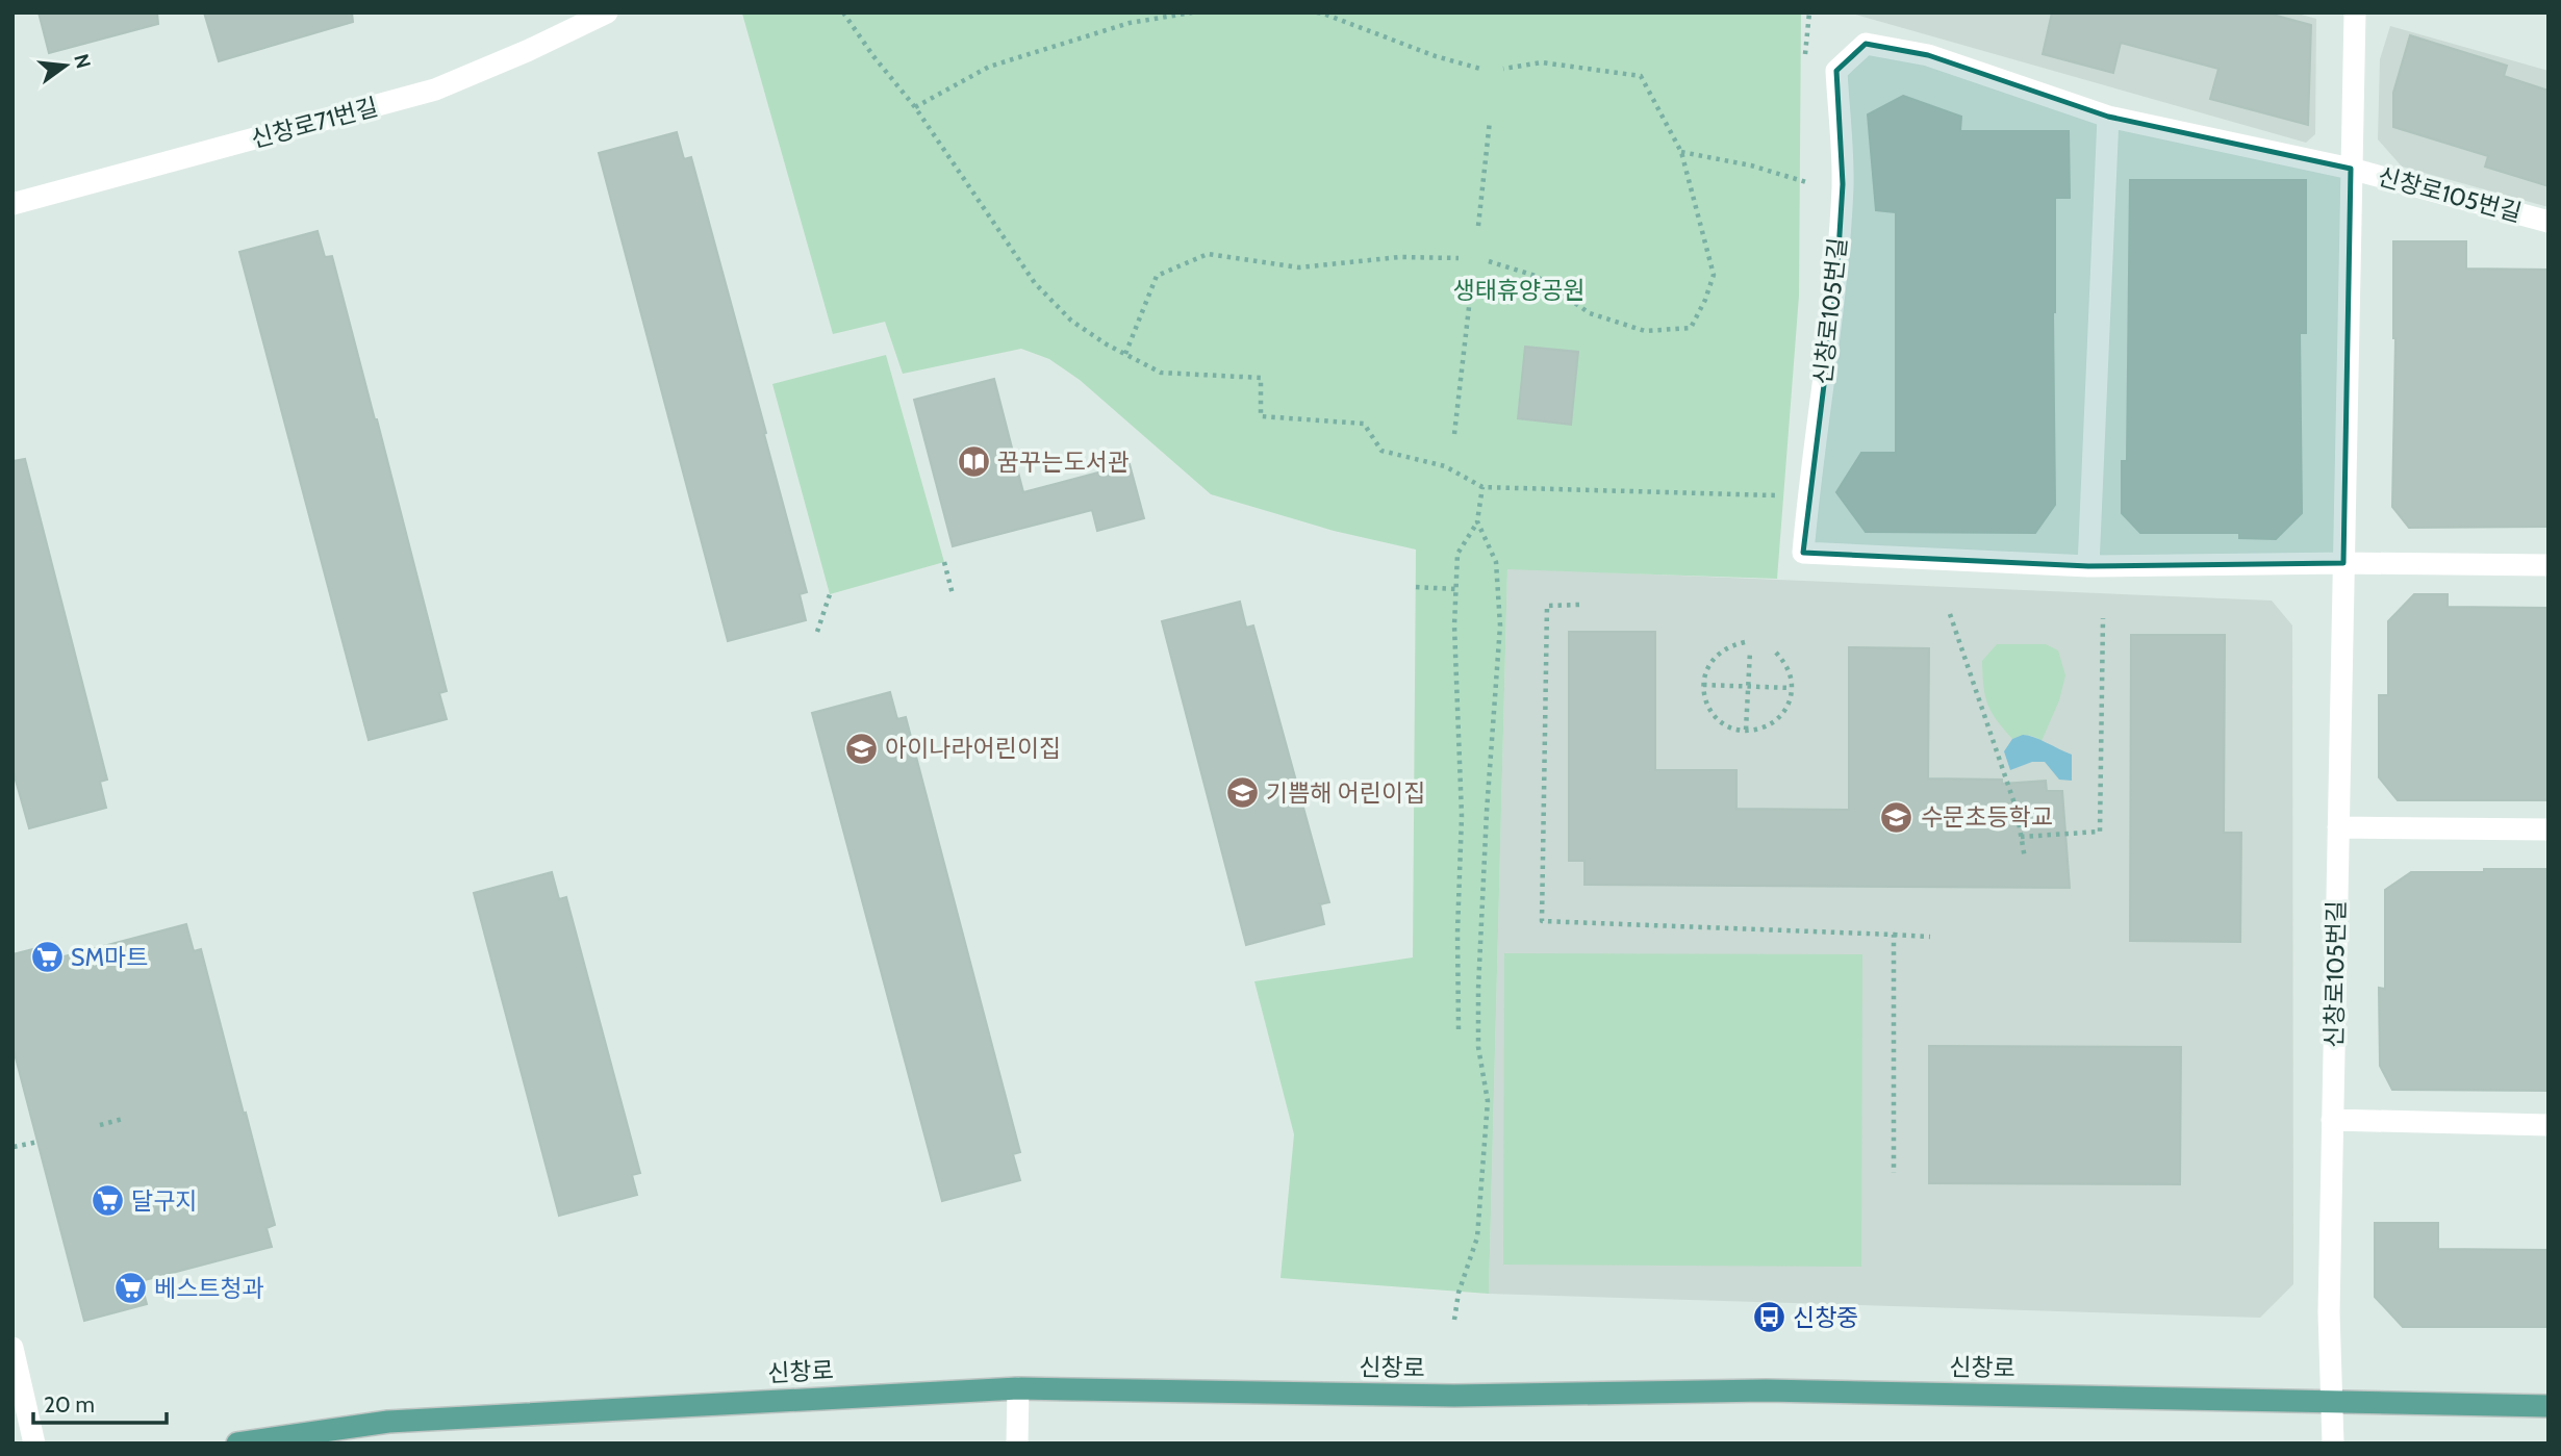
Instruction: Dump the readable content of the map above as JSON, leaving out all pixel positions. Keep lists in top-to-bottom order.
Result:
{
  "streets": {
    "main road": ["신창로"],
    "street": ["신창로71번길", "신창로105번길"]
  },
  "crossings": [
    ["신창로105번길", "신창로"]
  ],
  "parks": ["생태휴양공원"],
  "places": {
    "library": ["꿈꾸는도서관"],
    "school or university": ["아이나라어린이집", "기쁨해 어린이집", "수문초등학교"],
    "supermarket": ["SM마트", "달구지", "베스트청과"],
    "bus stop": ["신창중"]
  },
  "scale_bar": "20 m",
  "north": "right"
}
